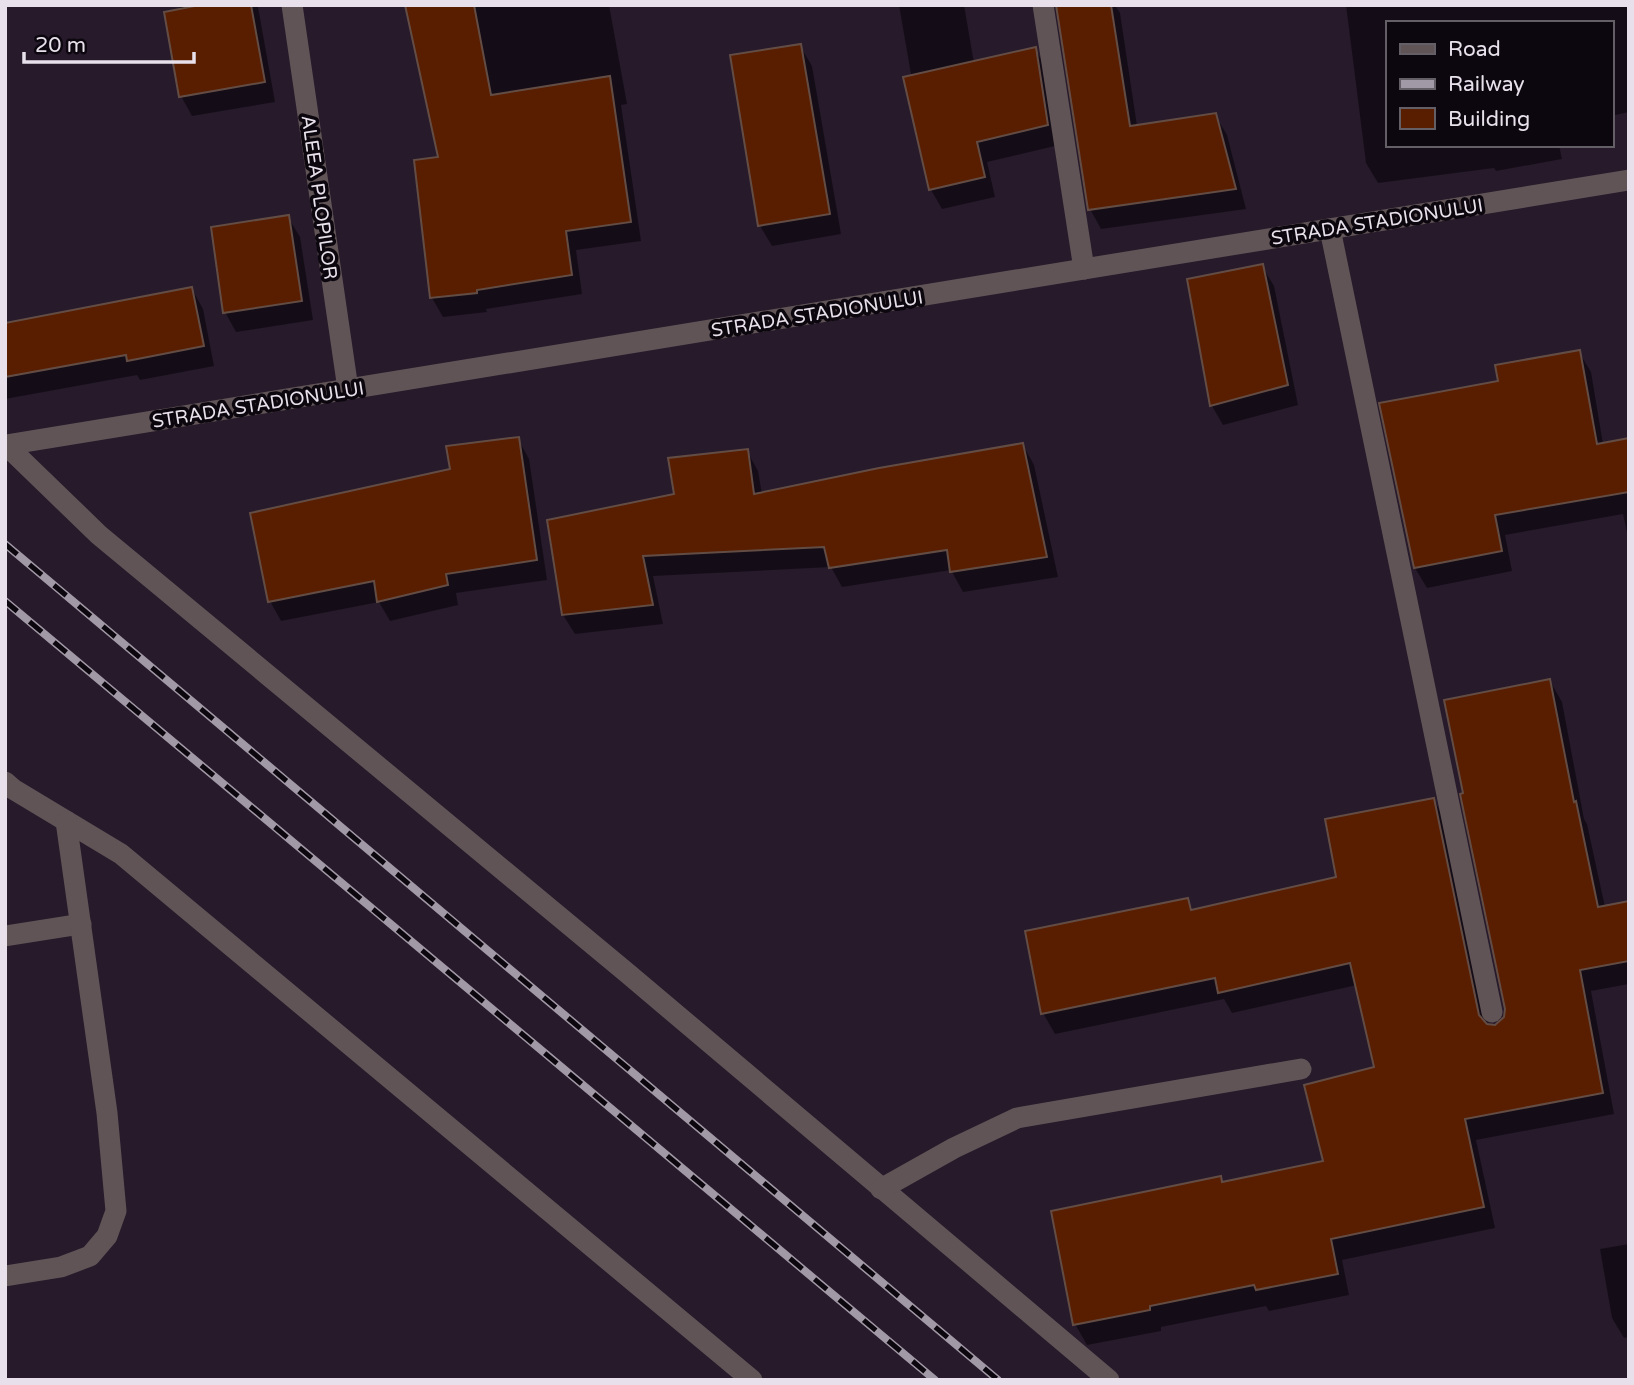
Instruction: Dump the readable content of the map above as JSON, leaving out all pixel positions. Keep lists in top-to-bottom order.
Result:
{
  "streets": {
    "street": ["ALEEA PLOPILOR", "STRADA STADIONULUI"]
  },
  "crossings": [
    ["ALEEA PLOPILOR", "STRADA STADIONULUI"]
  ],
  "legend": ["Road", "Railway", "Building"],
  "scale_bar": "20 m"
}
